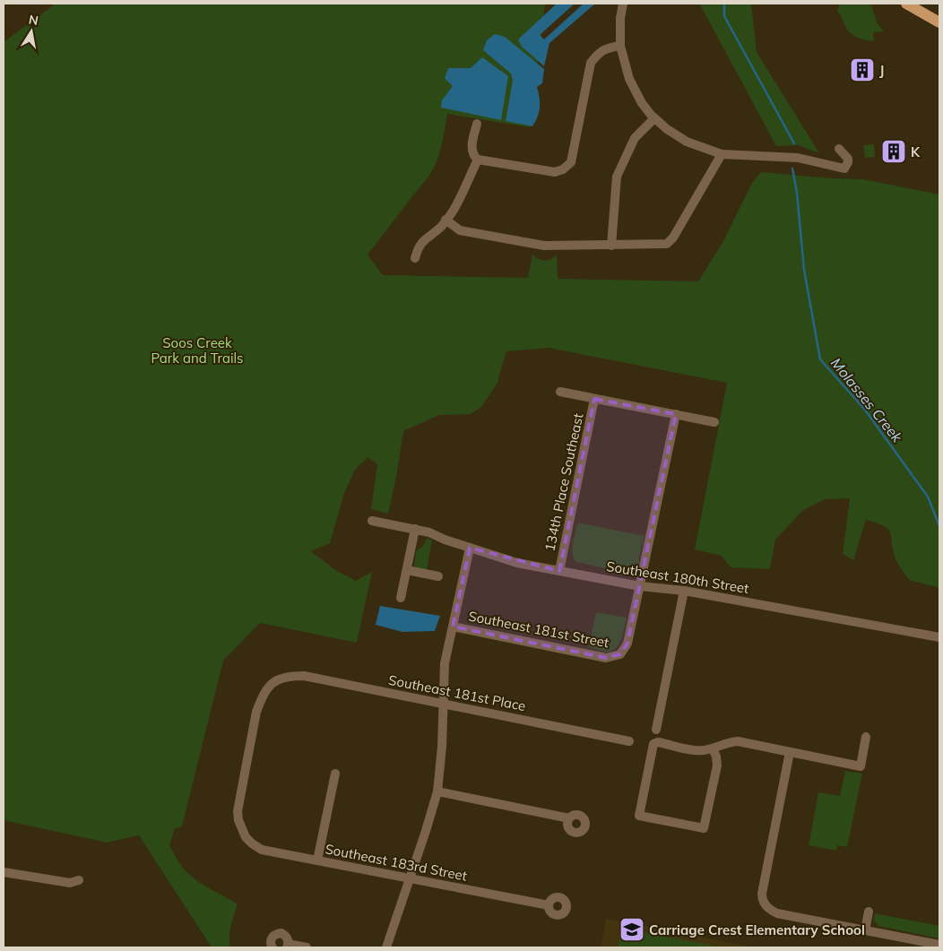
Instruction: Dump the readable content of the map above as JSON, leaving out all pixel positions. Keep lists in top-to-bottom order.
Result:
{
  "streets": {
    "street": [
      "134th Place Southeast",
      "Southeast 180th Street",
      "Southeast 181st Street",
      "Southeast 181st Place",
      "Southeast 183rd Street"
    ]
  },
  "crossings": [
    ["134th Place Southeast", "Southeast 180th Street"],
    ["Southeast 180th Street", "Southeast 181st Street"],
    ["Southeast 181st Place", "Southeast 183rd Street"]
  ],
  "water": ["Molasses Creek"],
  "parks": ["Soos Creek Park and Trails"],
  "places": {
    "building": ["J", "K"],
    "school or university": ["Carriage Crest Elementary School"]
  },
  "north": "top"
}
